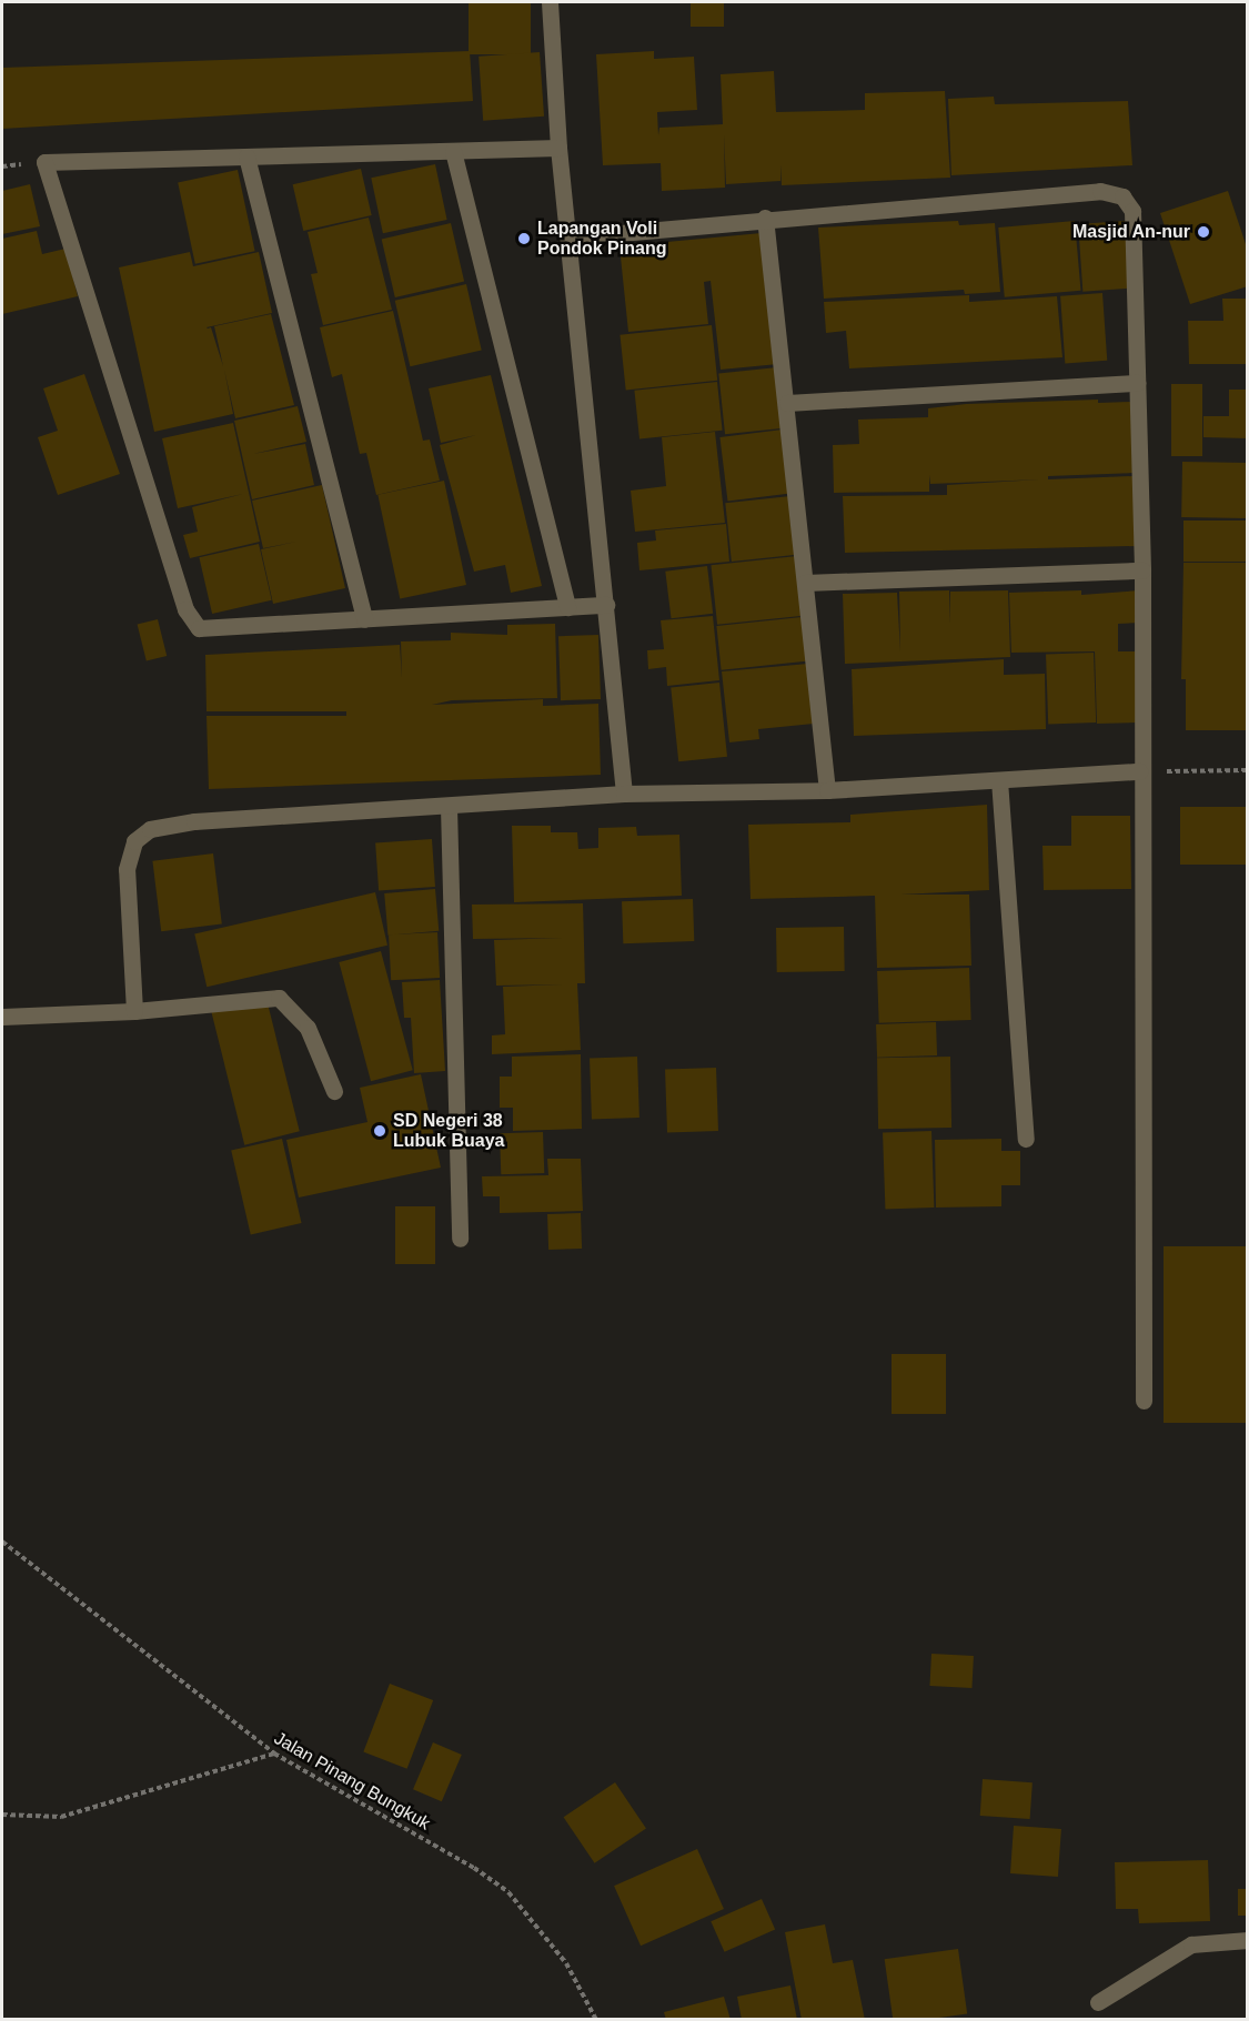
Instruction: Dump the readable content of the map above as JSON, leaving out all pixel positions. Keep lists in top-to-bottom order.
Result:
{
  "streets": {
    "path": ["Jalan Pinang Bungkuk"]
  },
  "places": ["Masjid An-nur", "Lapangan Voli Pondok Pinang", "SD Negeri 38 Lubuk Buaya"]
}
